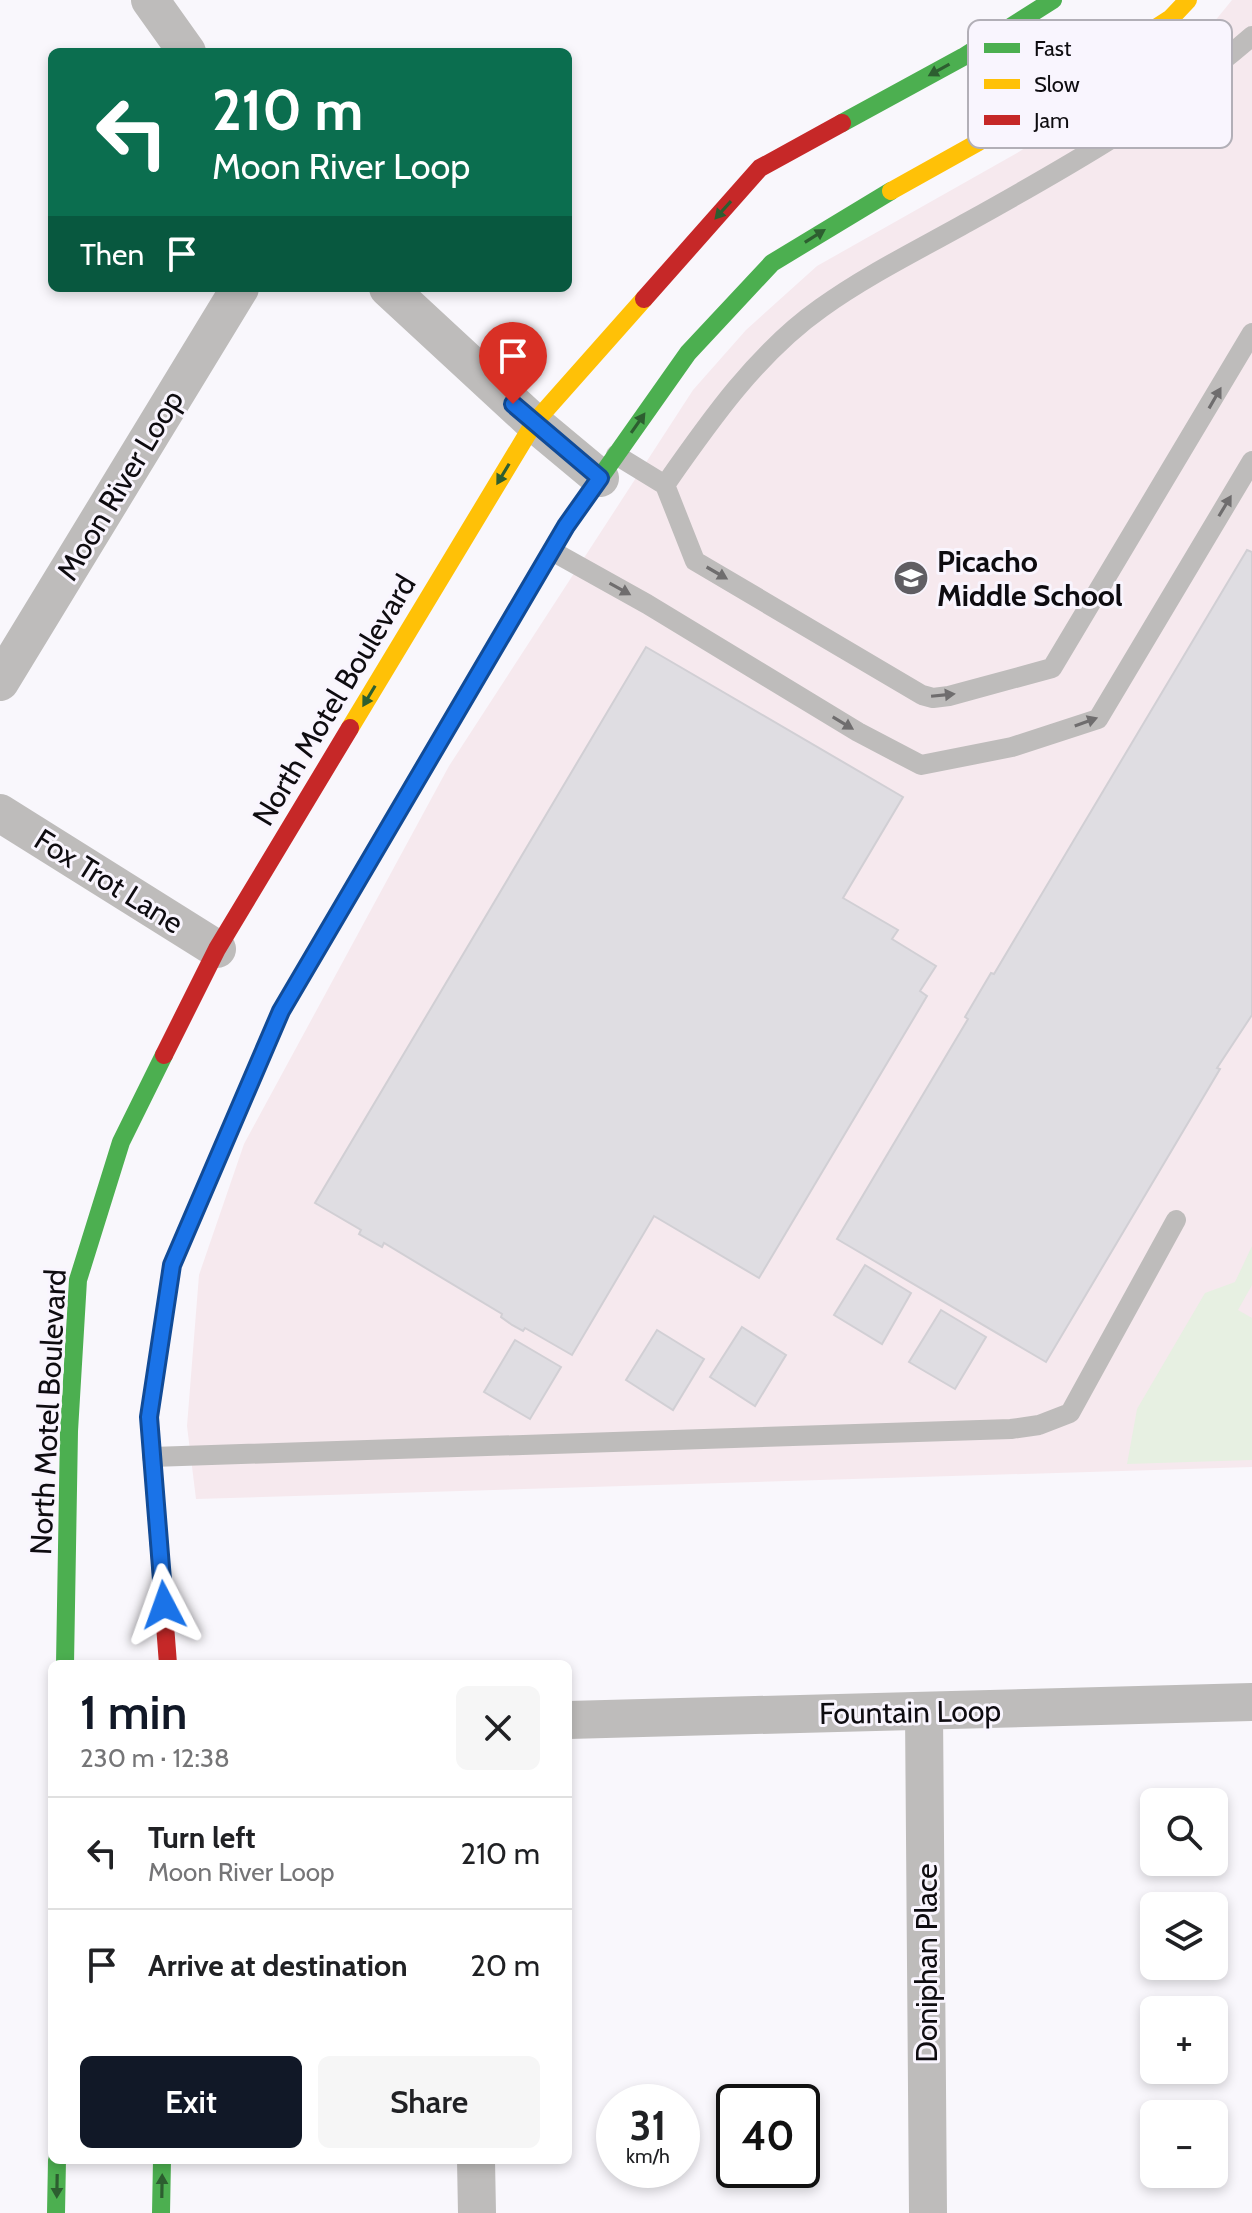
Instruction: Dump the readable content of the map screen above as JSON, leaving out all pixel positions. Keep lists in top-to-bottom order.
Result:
{
  "streets": {
    "street": [
      "Moon River Loop",
      "North Motel Boulevard",
      "Fox Trot Lane",
      "Fountain Loop",
      "Doniphan Place"
    ]
  },
  "crossings": [
    ["North Motel Boulevard", "Fox Trot Lane"],
    ["Fountain Loop", "Doniphan Place"]
  ],
  "places": {
    "school or university": ["Picacho Middle School"]
  },
  "legend": ["Fast", "Slow", "Jam"],
  "page": {
    "turn": ["210 m", "Moon River Loop"],
    "then": "Then",
    "heading": ["1 min", "230 m · 12:38"],
    "map_buttons": ["+", "−"],
    "list": [
      {
        "name": "Turn left",
        "note": "Moon River Loop",
        "value": "210 m"
      },
      {
        "name": "Arrive at destination",
        "value": "20 m"
      }
    ],
    "buttons": ["Exit", "Share"],
    "speed": "31 km/h",
    "limit": "40"
  }
}
